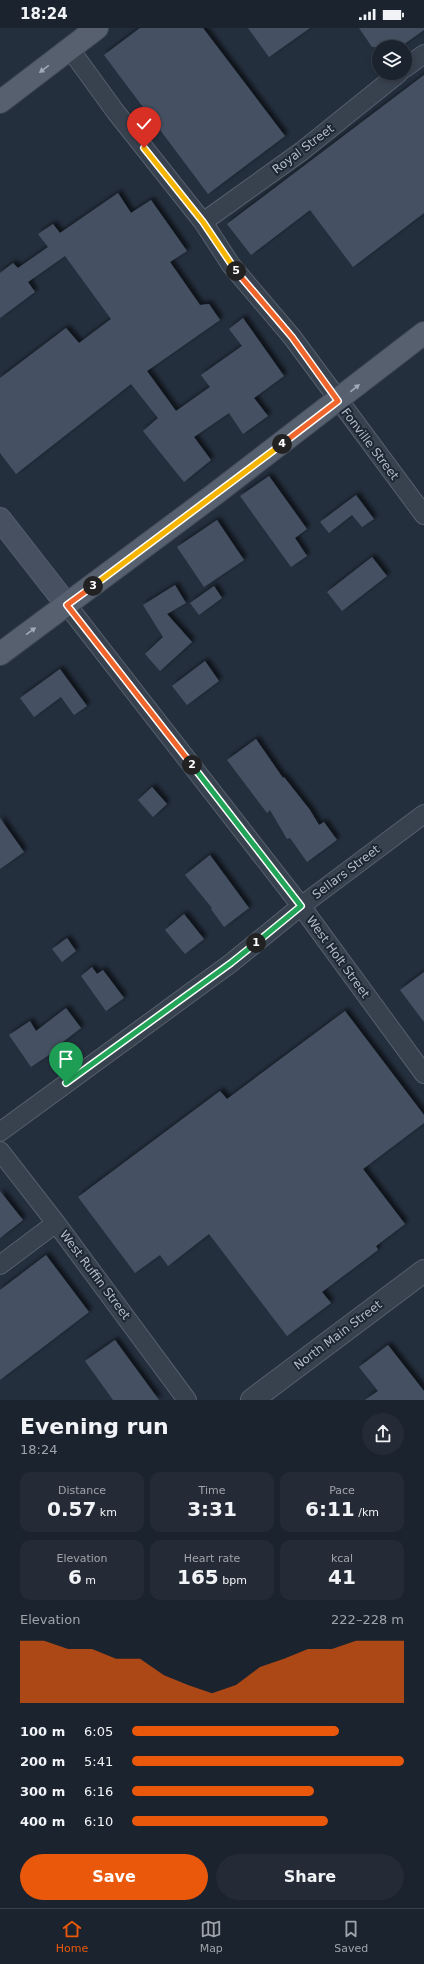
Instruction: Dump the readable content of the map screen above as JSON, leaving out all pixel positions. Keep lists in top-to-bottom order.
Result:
{
  "streets": {
    "main road": ["West Holt Street"],
    "street": [
      "Royal Street",
      "Fonville Street",
      "Sellars Street",
      "West Ruffin Street",
      "North Main Street"
    ]
  },
  "crossings": [
    ["Royal Street", "Fonville Street"],
    ["Sellars Street", "West Holt Street"]
  ],
  "page": {
    "status": "18:24",
    "pins": [
      "5",
      "4",
      "3",
      "2",
      "1"
    ],
    "heading": ["Evening run", "18:24"],
    "stats": [
      ["Distance", "0.57 km"],
      ["Time", "3:31"],
      ["Pace", "6:11 /km"],
      ["Elevation", "6 m"],
      ["Heart rate", "165 bpm"],
      ["kcal", "41"]
    ],
    "chart": ["Elevation", "222–228 m"],
    "list": [
      {
        "name": "100 m",
        "note": "6:05"
      },
      {
        "name": "200 m",
        "note": "5:41"
      },
      {
        "name": "300 m",
        "note": "6:16"
      },
      {
        "name": "400 m",
        "note": "6:10"
      }
    ],
    "buttons": ["Save", "Share"],
    "tabs": ["Home", "Map", "Saved"]
  }
}
